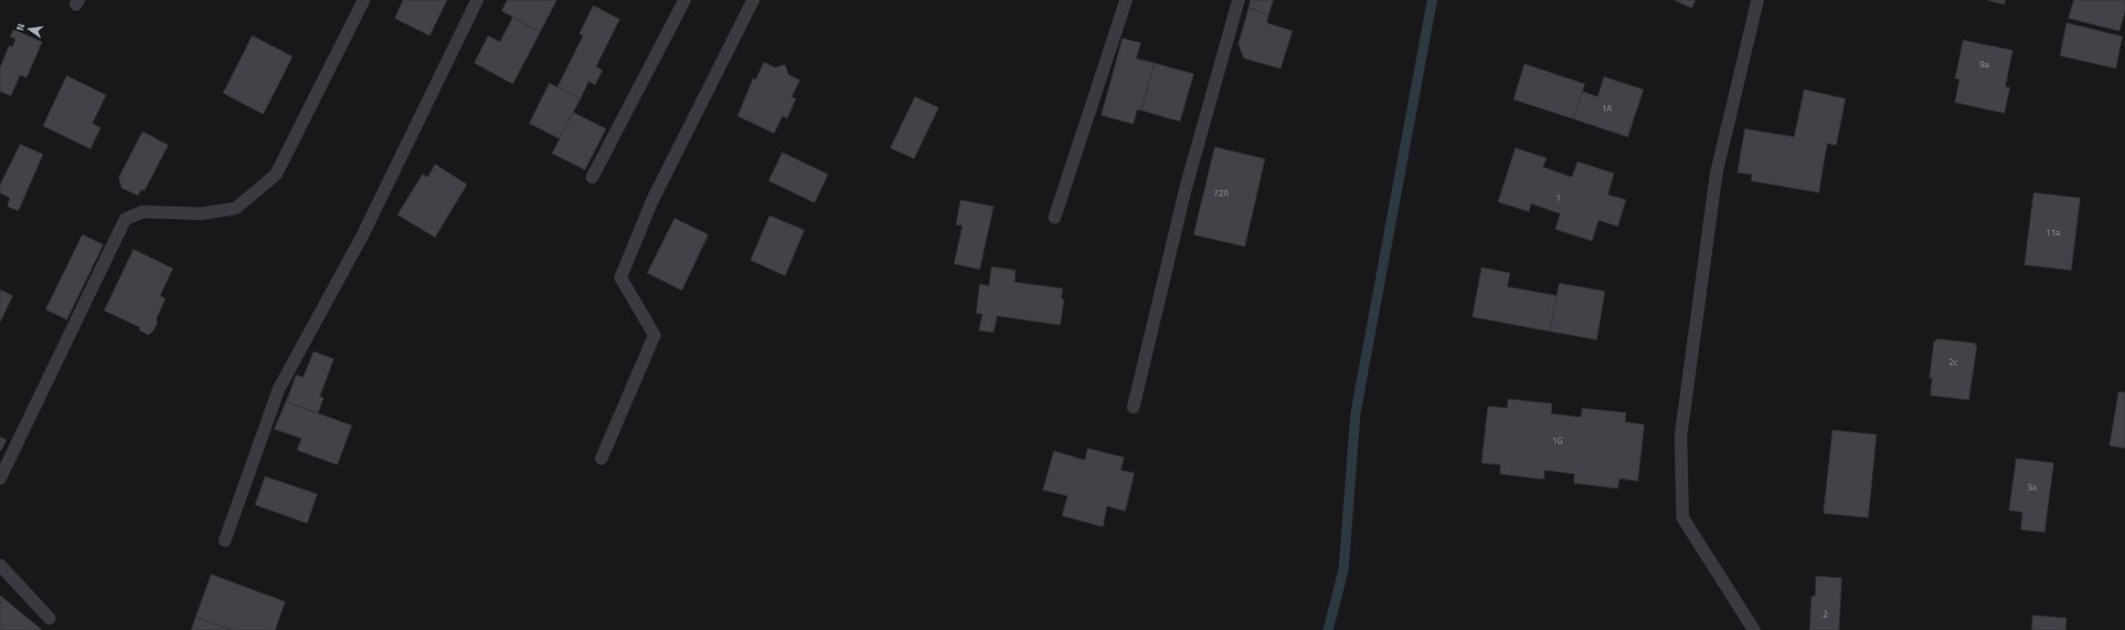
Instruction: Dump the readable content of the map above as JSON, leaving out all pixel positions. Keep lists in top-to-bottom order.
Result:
{
  "house_numbers": [
    "9a",
    "1A",
    "72A",
    "1",
    "11a",
    "2c",
    "1G",
    "3a",
    "2"
  ],
  "north": "left"
}
